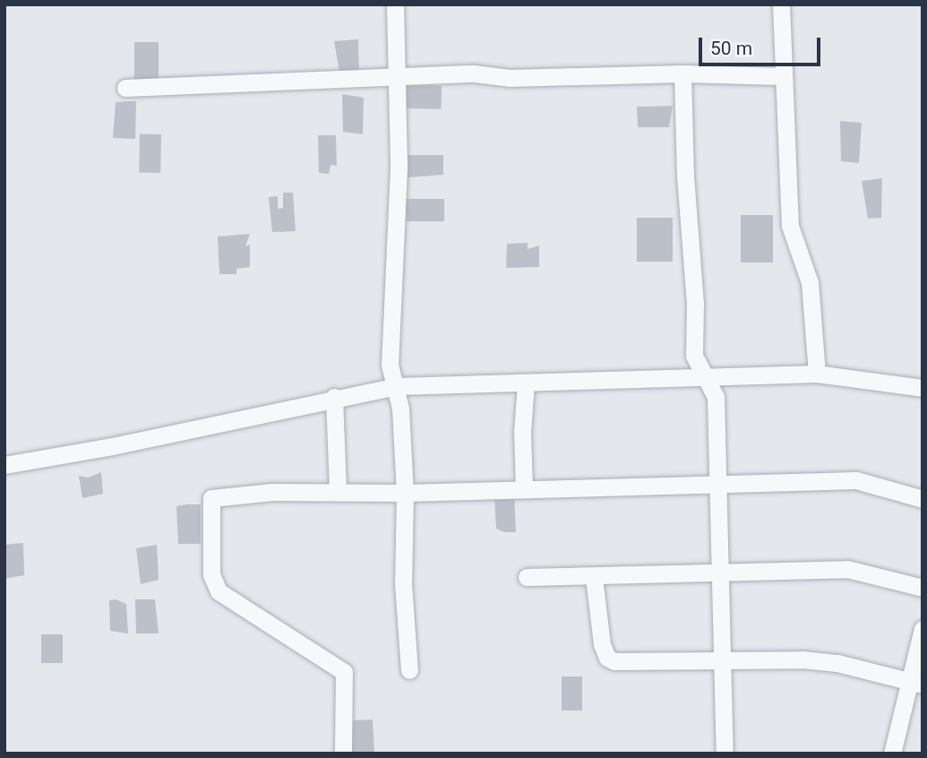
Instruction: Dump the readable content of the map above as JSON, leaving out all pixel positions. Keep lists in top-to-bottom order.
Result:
{
  "scale_bar": "50 m"
}
